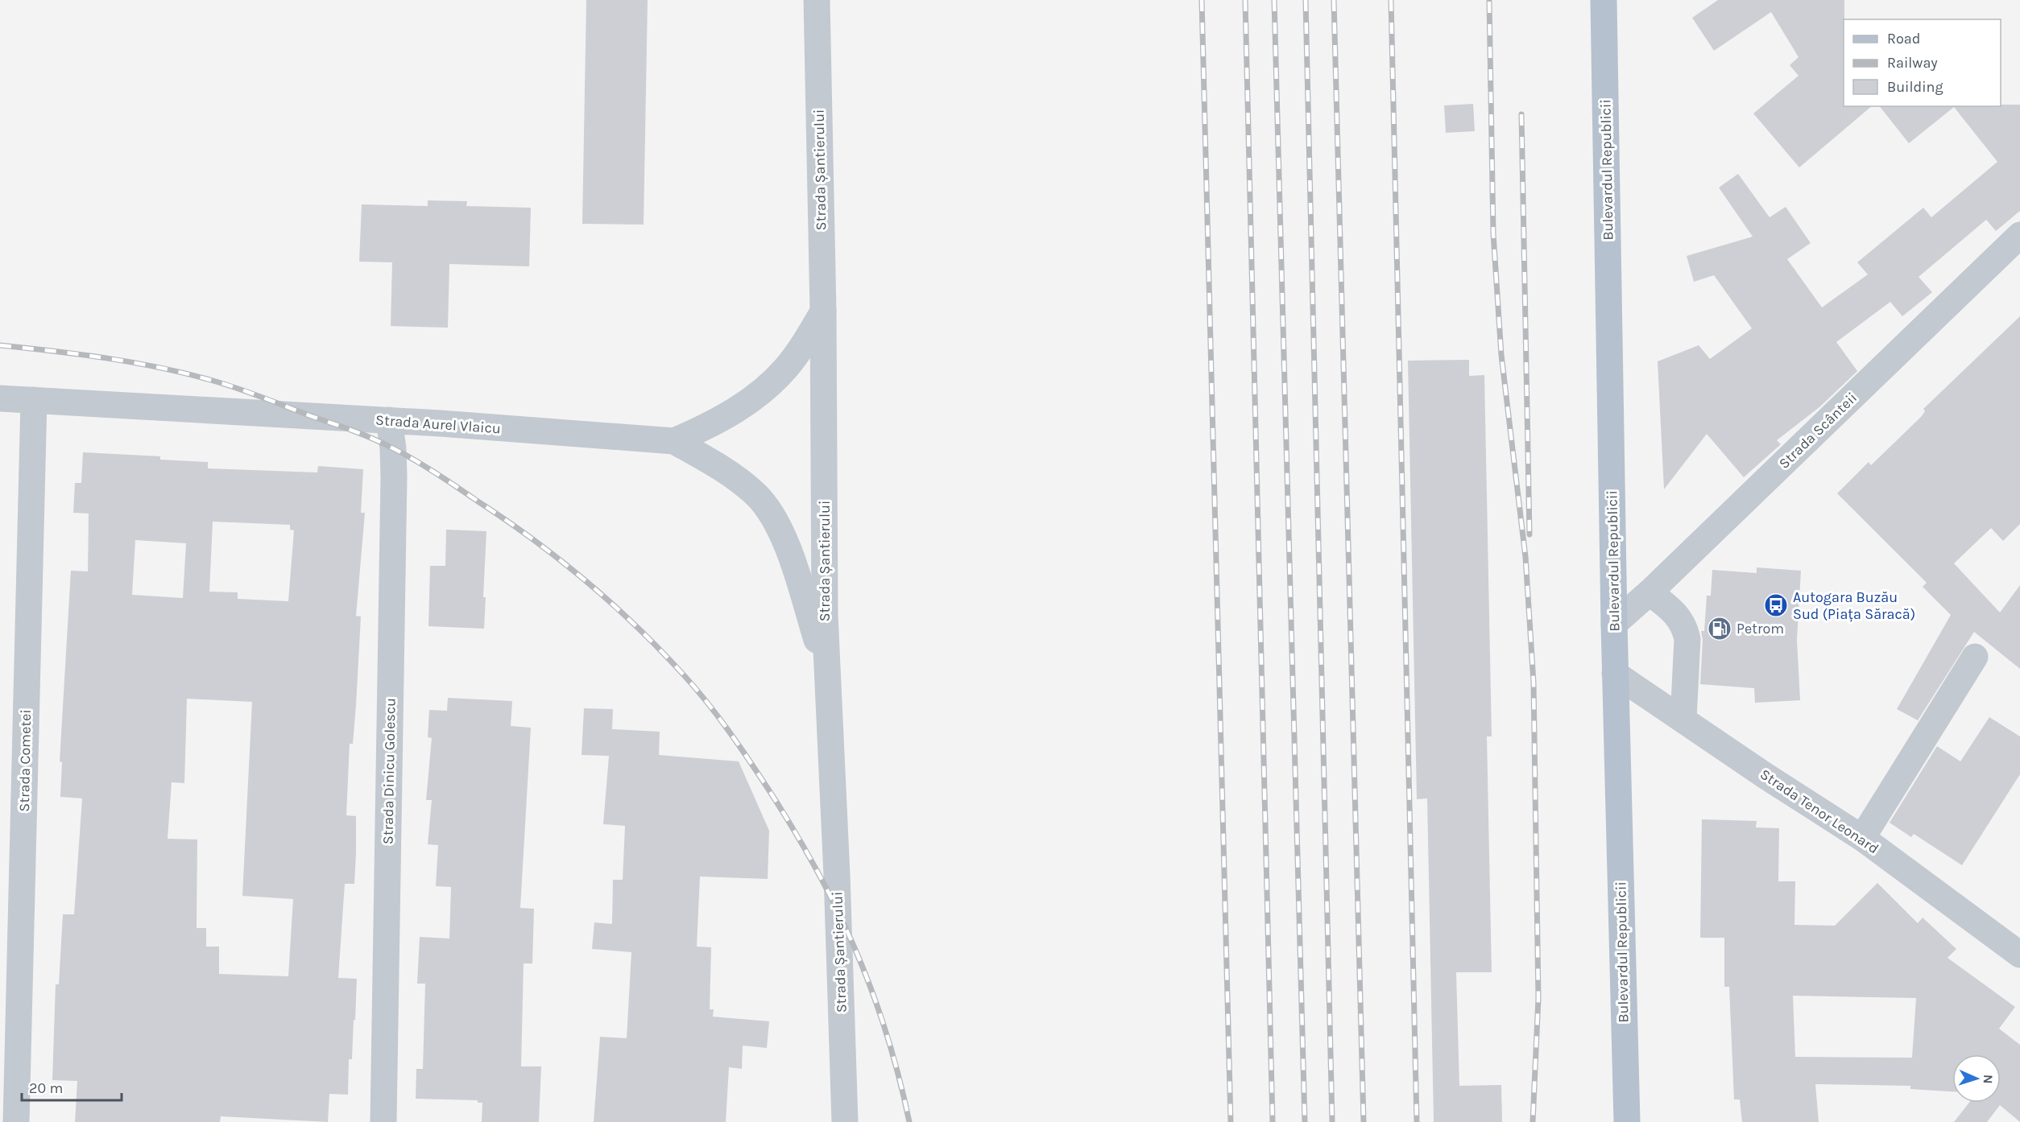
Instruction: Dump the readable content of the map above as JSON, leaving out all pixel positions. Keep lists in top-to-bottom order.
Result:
{
  "streets": {
    "main road": ["Bulevardul Republicii"],
    "street": [
      "Strada Șantierului",
      "Strada Aurel Vlaicu",
      "Strada Scânteii",
      "Strada Cometei",
      "Strada Dinicu Golescu",
      "Strada Tenor Leonard"
    ]
  },
  "crossings": [
    ["Strada Șantierului", "Strada Aurel Vlaicu"],
    ["Bulevardul Republicii", "Strada Scânteii"],
    ["Bulevardul Republicii", "Strada Tenor Leonard"],
    ["Strada Aurel Vlaicu", "Strada Cometei"],
    ["Strada Aurel Vlaicu", "Strada Dinicu Golescu"]
  ],
  "places": {
    "bus stop": ["Autogara Buzău Sud (Piața Săracă)"],
    "fuel station": ["Petrom"]
  },
  "legend": ["Road", "Railway", "Building"],
  "scale_bar": "20 m",
  "north": "right"
}
